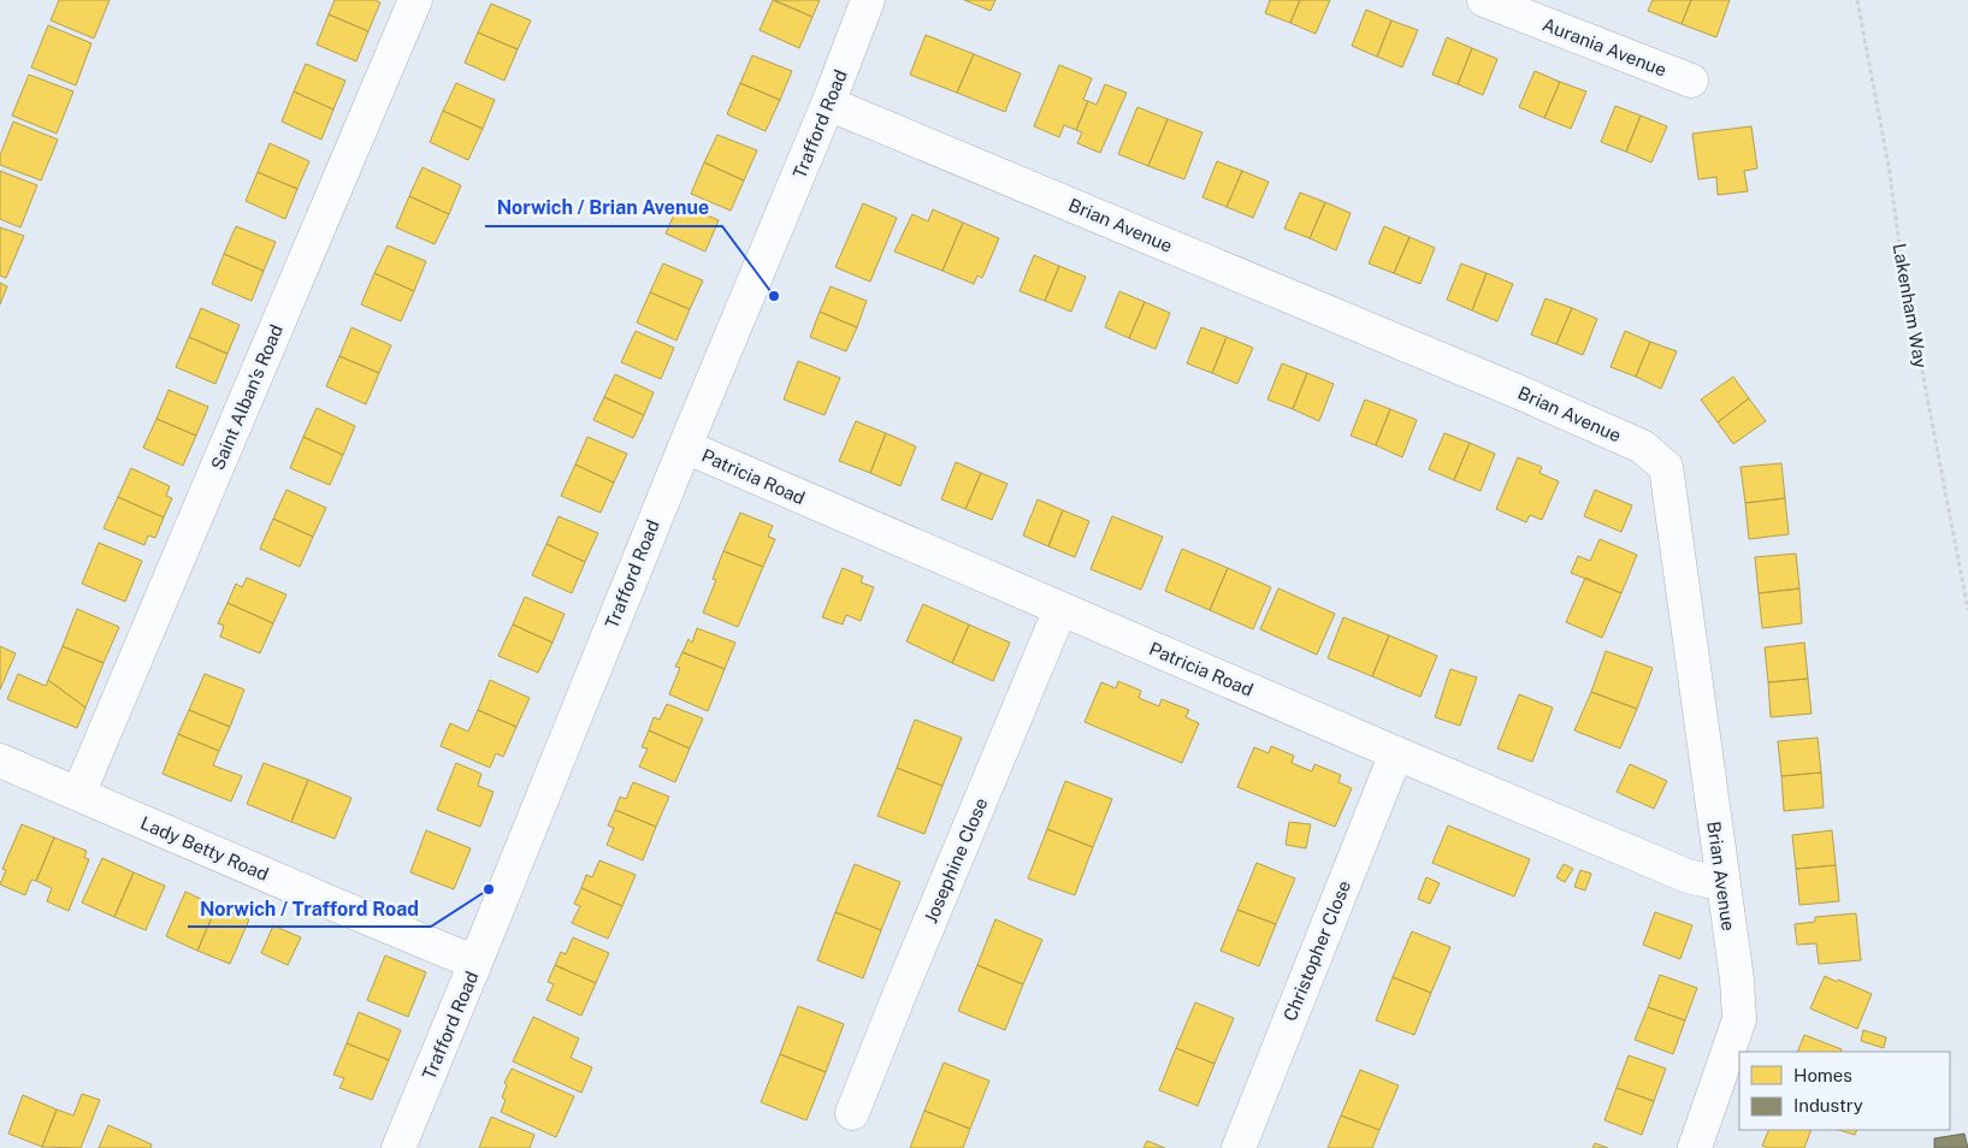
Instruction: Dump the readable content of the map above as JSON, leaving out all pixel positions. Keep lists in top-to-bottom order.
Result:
{
  "streets": {
    "street": [
      "Aurania Avenue",
      "Trafford Road",
      "Brian Avenue",
      "Saint Alban's Road",
      "Patricia Road",
      "Lady Betty Road",
      "Josephine Close",
      "Christopher Close"
    ],
    "path": ["Lakenham Way"]
  },
  "crossings": [
    ["Trafford Road", "Brian Avenue"],
    ["Trafford Road", "Patricia Road"],
    ["Trafford Road", "Lady Betty Road"],
    ["Brian Avenue", "Patricia Road"],
    ["Saint Alban's Road", "Lady Betty Road"],
    ["Patricia Road", "Josephine Close"],
    ["Patricia Road", "Christopher Close"]
  ],
  "places": ["Norwich / Brian Avenue", "Norwich / Trafford Road"],
  "legend": ["Homes", "Industry"]
}
